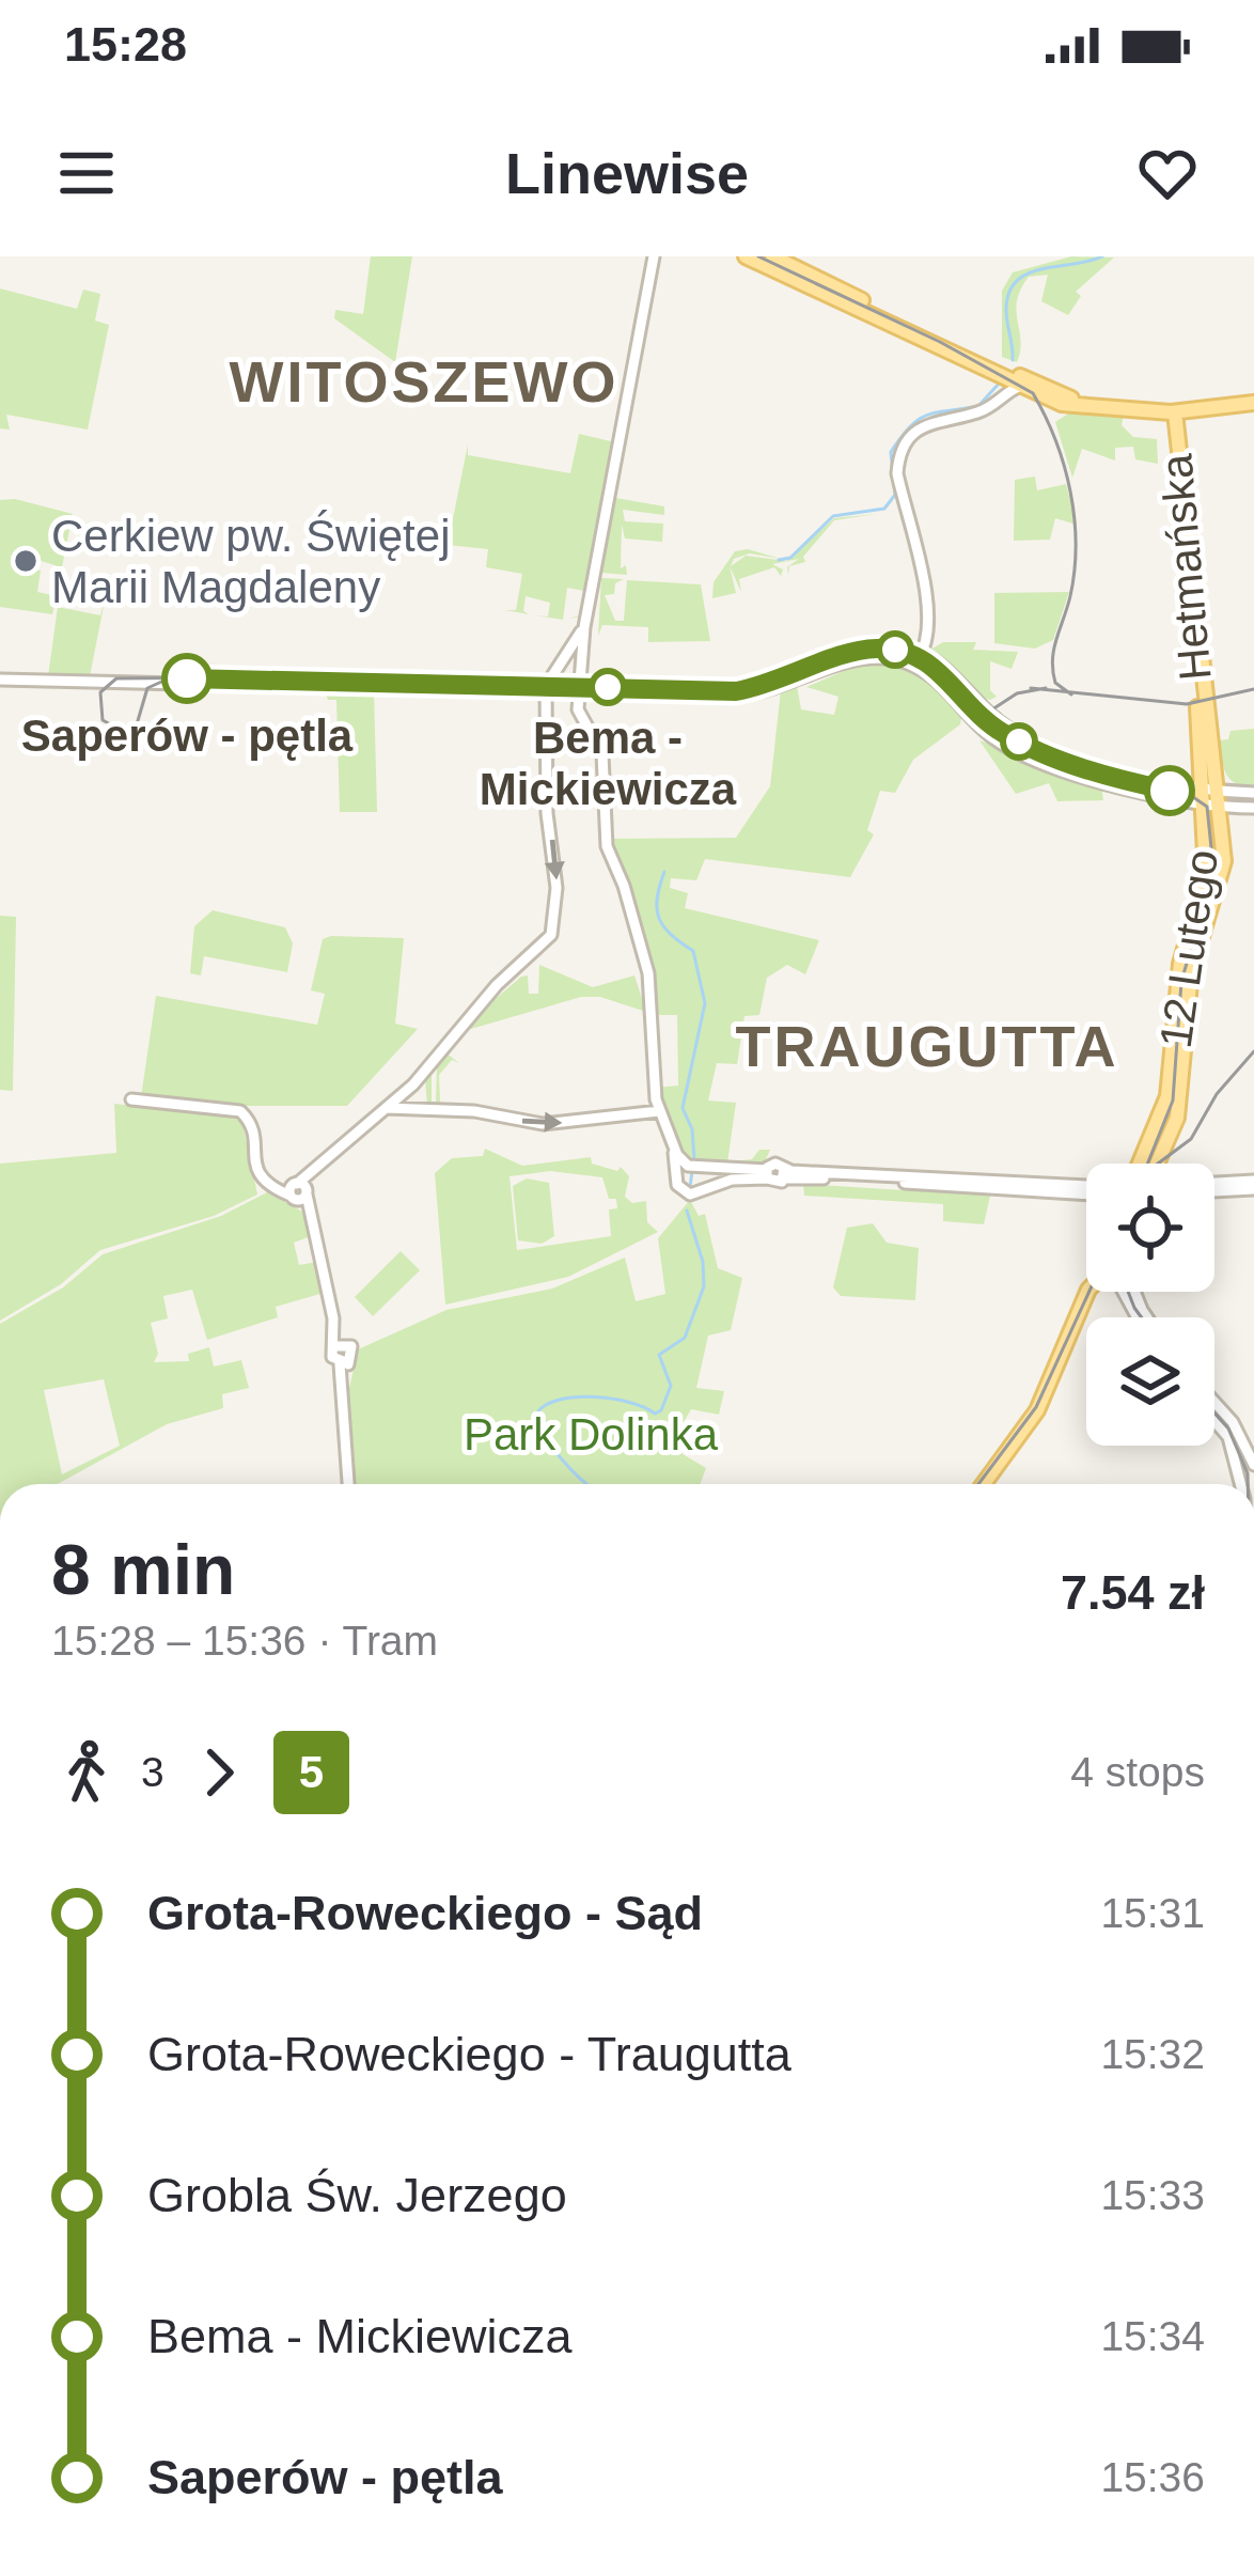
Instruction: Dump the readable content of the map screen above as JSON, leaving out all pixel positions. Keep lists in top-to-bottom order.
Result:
{
  "streets": {
    "main road": ["Hetmańska", "12 Lutego"]
  },
  "crossings": [
    ["Hetmańska", "12 Lutego"]
  ],
  "districts": ["WITOSZEWO", "TRAUGUTTA"],
  "parks": ["Park Dolinka"],
  "places": ["Cerkiew pw. Świętej Marii Magdaleny", "Saperów - pętla", "Bema - Mickiewicza"],
  "lines": ["tram line 5"],
  "page": {
    "status": "15:28",
    "header": "Linewise",
    "heading": ["8 min", "15:28 – 15:36 · Tram", "7.54 zł"],
    "legs": ["3", "5", "4 stops"],
    "list": [
      {
        "name": "Grota-Roweckiego - Sąd",
        "value": "15:31"
      },
      {
        "name": "Grota-Roweckiego - Traugutta",
        "value": "15:32"
      },
      {
        "name": "Grobla Św. Jerzego",
        "value": "15:33"
      },
      {
        "name": "Bema - Mickiewicza",
        "value": "15:34"
      },
      {
        "name": "Saperów - pętla",
        "value": "15:36"
      }
    ]
  }
}
